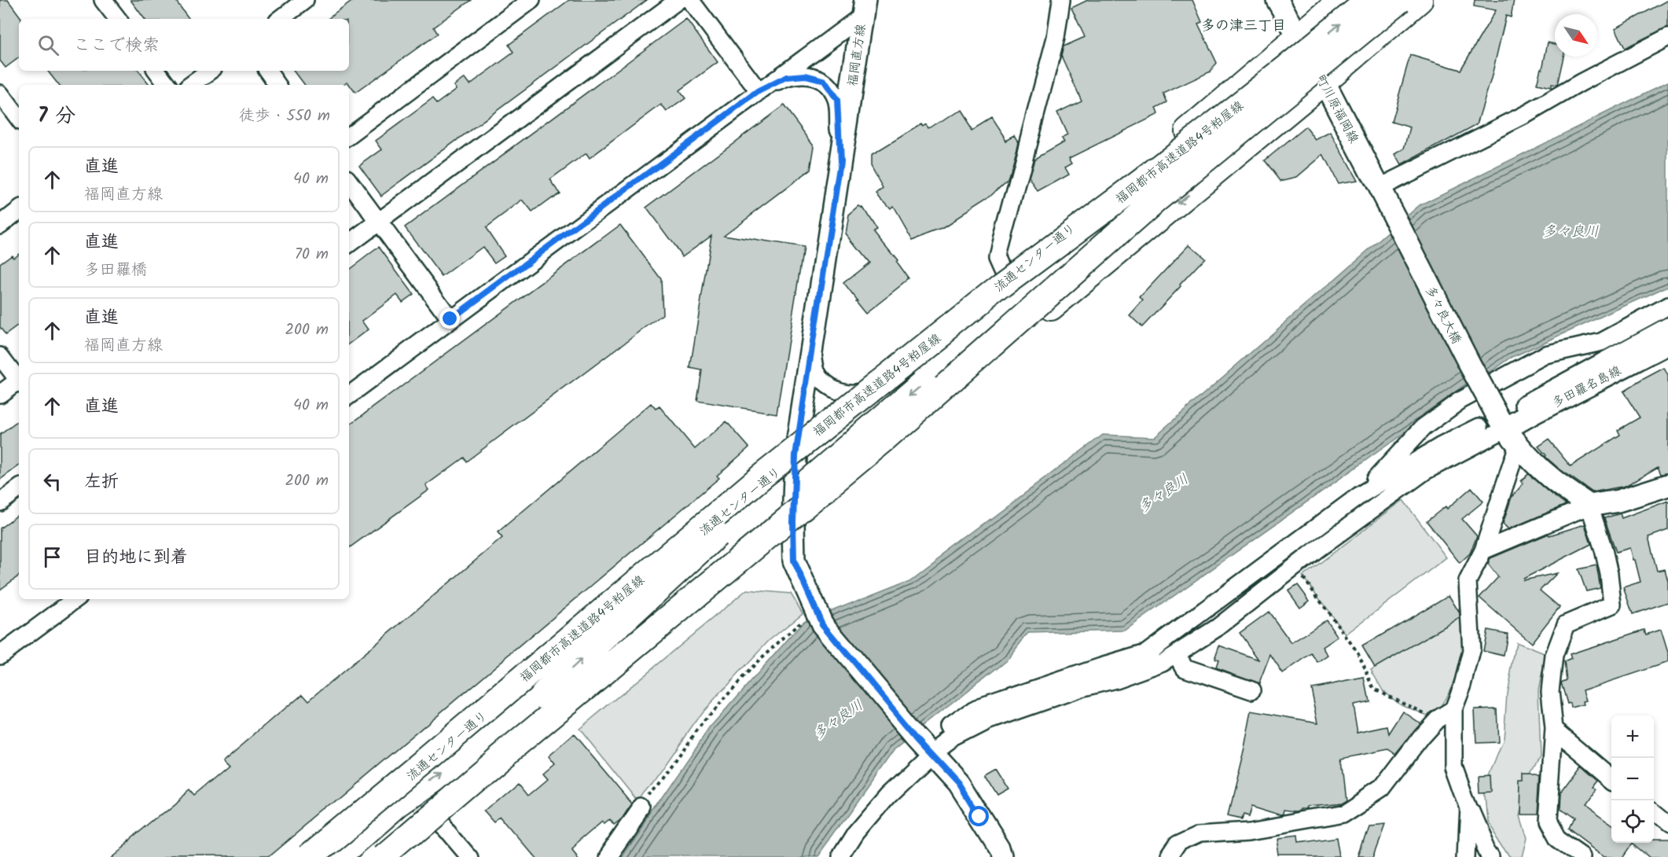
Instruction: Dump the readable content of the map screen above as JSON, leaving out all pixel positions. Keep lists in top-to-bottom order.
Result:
{
  "streets": {
    "highway": ["福岡都市高速道路4号粕屋線", "流通センター通り"],
    "main road": [
      "福岡直方線",
      "町川原福岡線",
      "多々良大橋",
      "多田羅名島線"
    ]
  },
  "crossings": [
    ["福岡直方線", "流通センター通り"],
    ["町川原福岡線", "流通センター通り"],
    ["町川原福岡線", "多々良大橋"],
    ["福岡都市高速道路4号粕屋線", "流通センター通り"],
    ["多々良大橋", "多田羅名島線"]
  ],
  "districts": ["多の津三丁目"],
  "water": ["多々良川"],
  "north": "bottom right",
  "page": {
    "search": "ここで検索",
    "heading": ["7 分", "徒歩 · 550 m"],
    "list": [
      ["直進", "福岡直方線", "40 m"],
      ["直進", "多田羅橋", "70 m"],
      ["直進", "福岡直方線", "200 m"],
      ["直進", "40 m"],
      ["左折", "200 m"],
      "目的地に到着"
    ],
    "map_buttons": ["+", "−"]
  }
}
